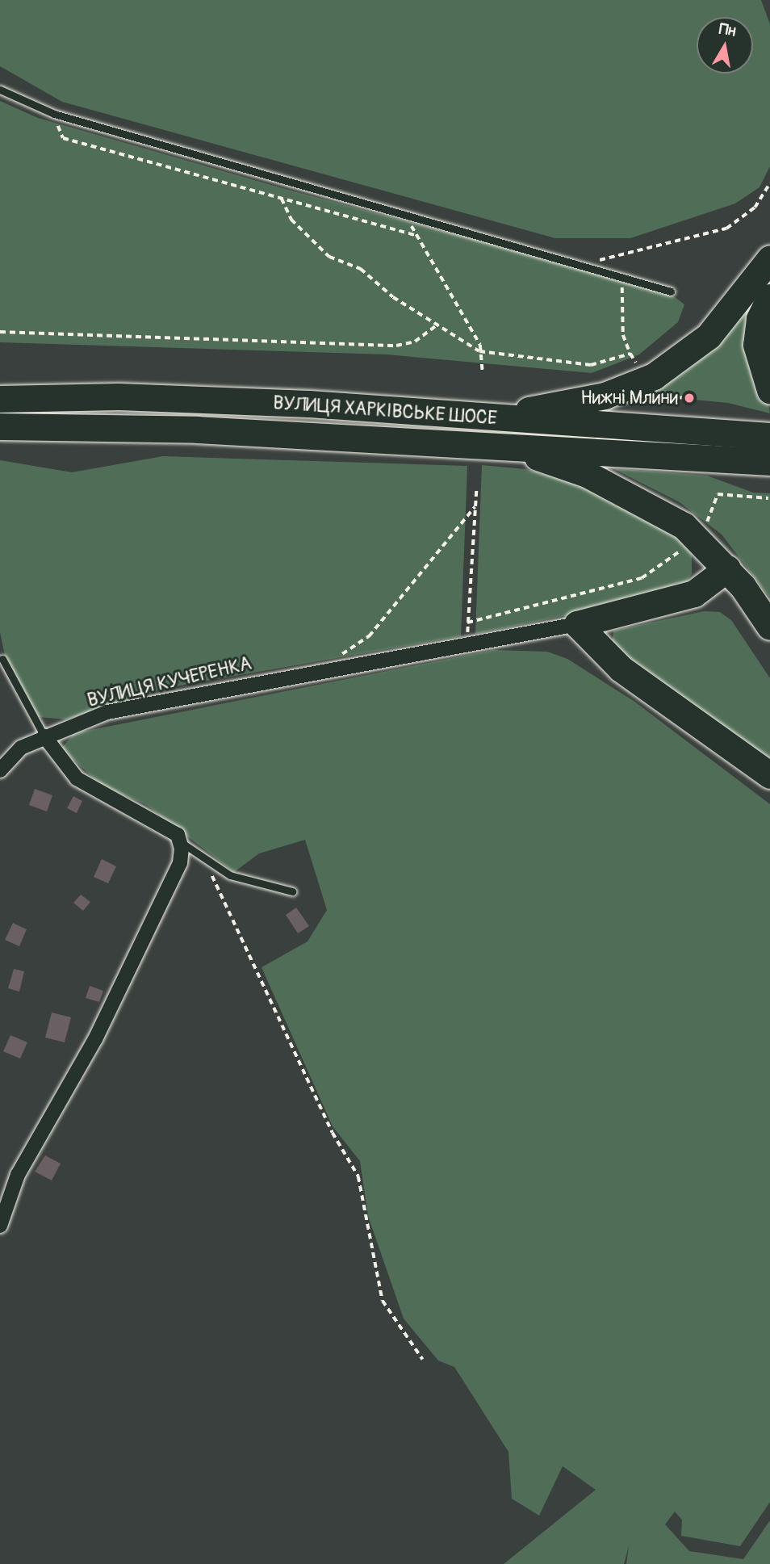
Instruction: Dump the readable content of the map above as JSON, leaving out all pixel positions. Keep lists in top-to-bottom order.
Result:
{
  "streets": {
    "highway": ["ВУЛИЦЯ ХАРКІВСЬКЕ ШОСЕ"],
    "street": ["ВУЛИЦЯ КУЧЕРЕНКА"]
  },
  "places": ["Нижні Млини"],
  "north": "top"
}
